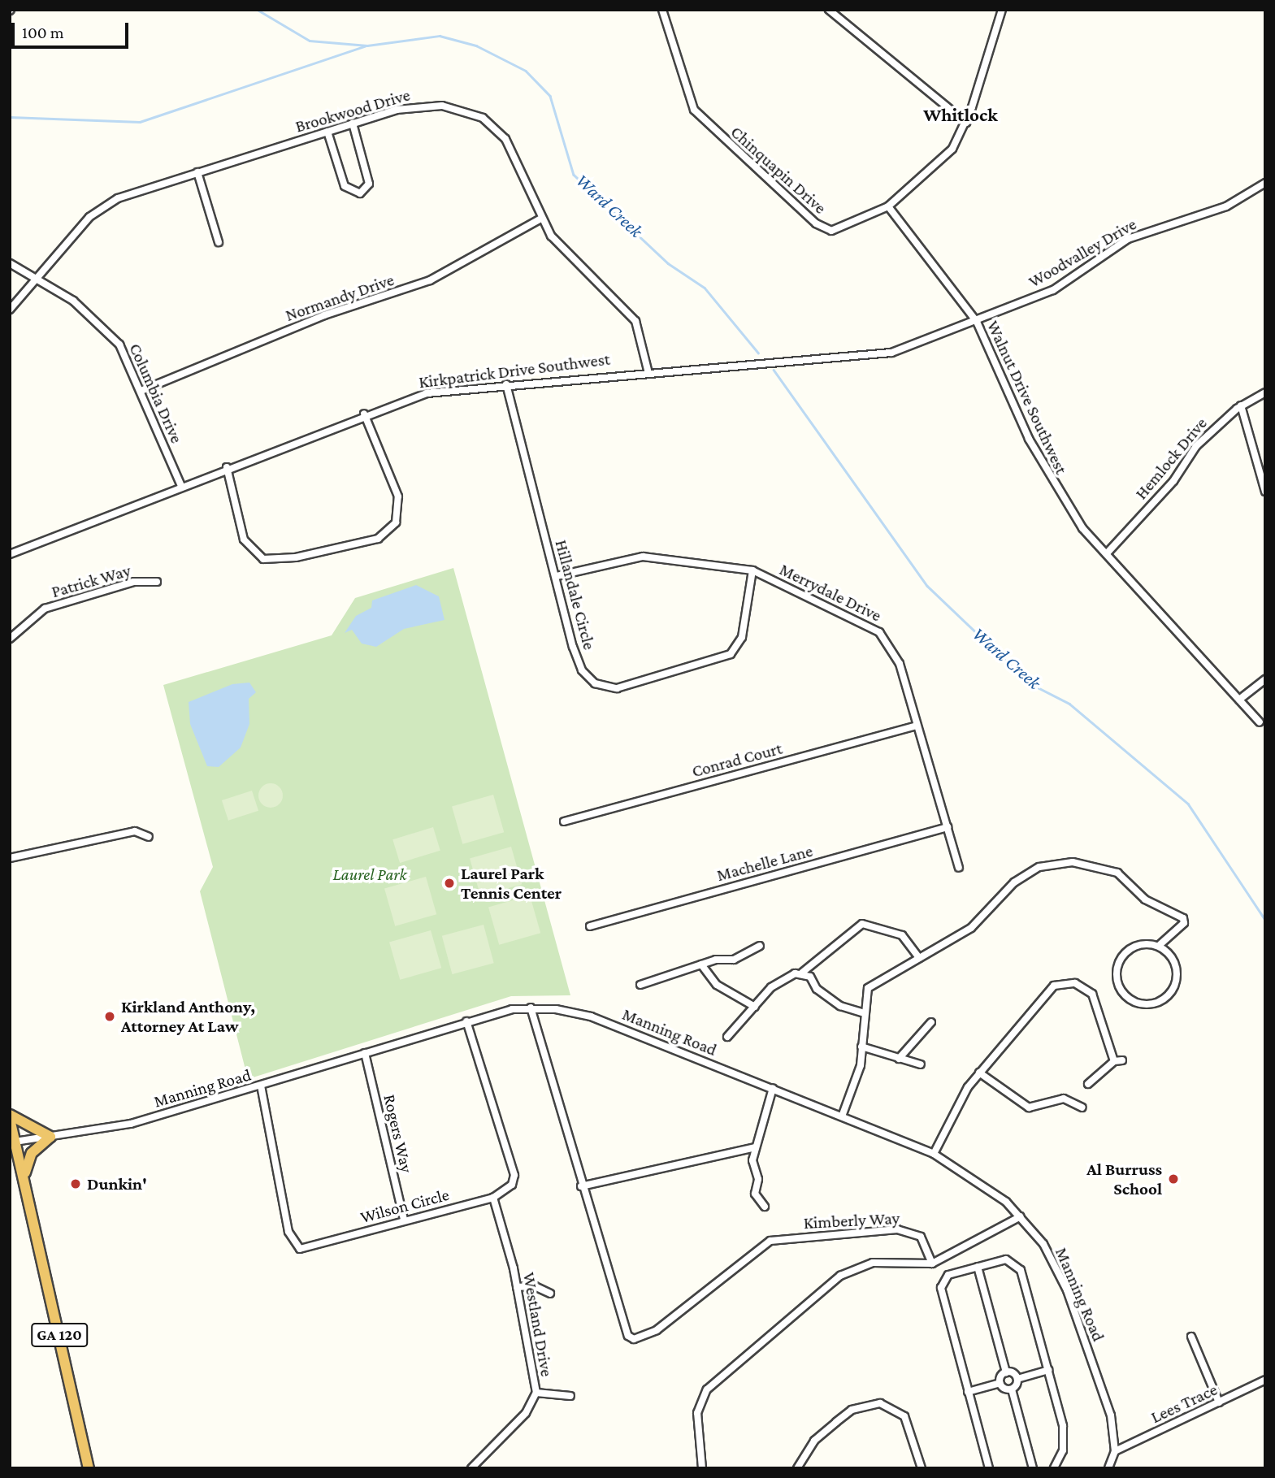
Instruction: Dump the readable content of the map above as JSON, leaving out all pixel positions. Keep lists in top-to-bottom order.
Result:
{
  "streets": {
    "highway": ["GA 120"],
    "street": [
      "Brookwood Drive",
      "Chinquapin Drive",
      "Woodvalley Drive",
      "Normandy Drive",
      "Kirkpatrick Drive Southwest",
      "Columbia Drive",
      "Walnut Drive Southwest",
      "Hemlock Drive",
      "Patrick Way",
      "Merrydale Drive",
      "Hillandale Circle",
      "Conrad Court",
      "Machelle Lane",
      "Manning Road",
      "Rogers Way",
      "Wilson Circle",
      "Kimberly Way",
      "Westland Drive",
      "Lees Trace"
    ]
  },
  "crossings": [
    ["Brookwood Drive", "Normandy Drive"],
    ["Brookwood Drive", "Kirkpatrick Drive Southwest"],
    ["Brookwood Drive", "Columbia Drive"],
    ["Chinquapin Drive", "Walnut Drive Southwest"],
    ["Woodvalley Drive", "Kirkpatrick Drive Southwest"],
    ["Woodvalley Drive", "Walnut Drive Southwest"],
    ["Normandy Drive", "Columbia Drive"],
    ["Kirkpatrick Drive Southwest", "Columbia Drive"],
    ["Kirkpatrick Drive Southwest", "Walnut Drive Southwest"],
    ["Kirkpatrick Drive Southwest", "Hillandale Circle"],
    ["Walnut Drive Southwest", "Hemlock Drive"],
    ["Merrydale Drive", "Hillandale Circle"],
    ["Merrydale Drive", "Conrad Court"],
    ["Merrydale Drive", "Machelle Lane"],
    ["Manning Road", "Rogers Way"],
    ["Manning Road", "Wilson Circle"],
    ["Manning Road", "GA 120"],
    ["Manning Road", "Lees Trace"],
    ["Rogers Way", "Wilson Circle"],
    ["Wilson Circle", "Westland Drive"]
  ],
  "districts": ["Whitlock"],
  "water": ["Ward Creek"],
  "parks": ["Laurel Park"],
  "places": [
    "Laurel Park Tennis Center",
    "Kirkland Anthony, Attorney At Law",
    "Al Burruss School",
    "Dunkin'"
  ],
  "scale_bar": "100 m"
}
